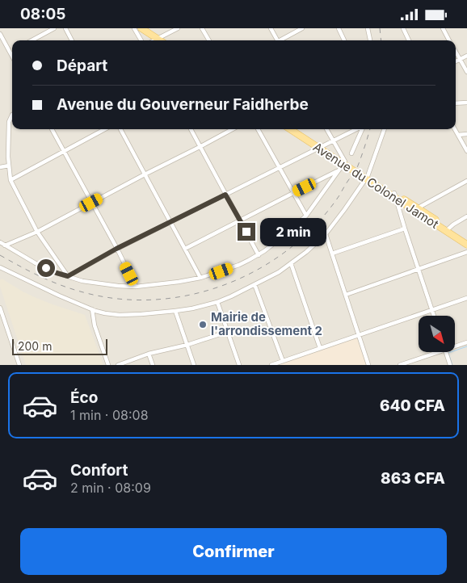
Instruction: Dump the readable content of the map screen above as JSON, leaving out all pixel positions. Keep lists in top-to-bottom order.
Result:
{
  "streets": {
    "main road": ["Avenue du Colonel Jamot"]
  },
  "places": ["Mairie de l'arrondissement 2"],
  "scale_bar": "200 m",
  "north": "bottom right",
  "page": {
    "status": "08:05",
    "banner": ["Départ", "Avenue du Gouverneur Faidherbe"],
    "bubble": "2 min",
    "scale": "200 m",
    "list": [
      {
        "name": "Éco",
        "note": "1 min · 08:08",
        "value": "640 CFA"
      },
      {
        "name": "Confort",
        "note": "2 min · 08:09",
        "value": "863 CFA"
      }
    ],
    "buttons": "Confirmer"
  }
}
